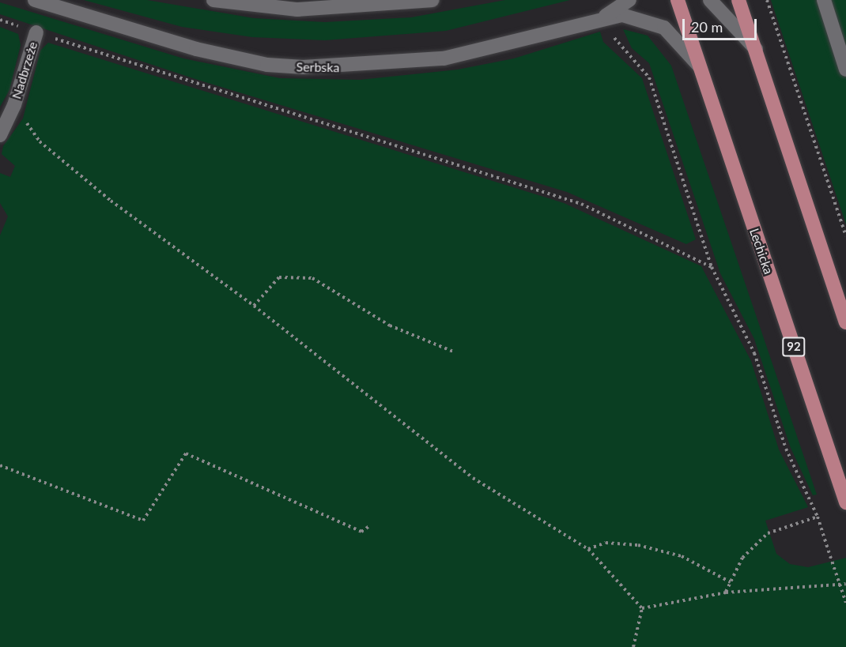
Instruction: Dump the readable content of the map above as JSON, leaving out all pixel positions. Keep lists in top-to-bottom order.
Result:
{
  "streets": {
    "main road": ["Lechicka", "92"],
    "street": ["Serbska", "Nadbrzeże"]
  },
  "crossings": [
    ["Serbska", "Lechicka"]
  ],
  "scale_bar": "20 m"
}
